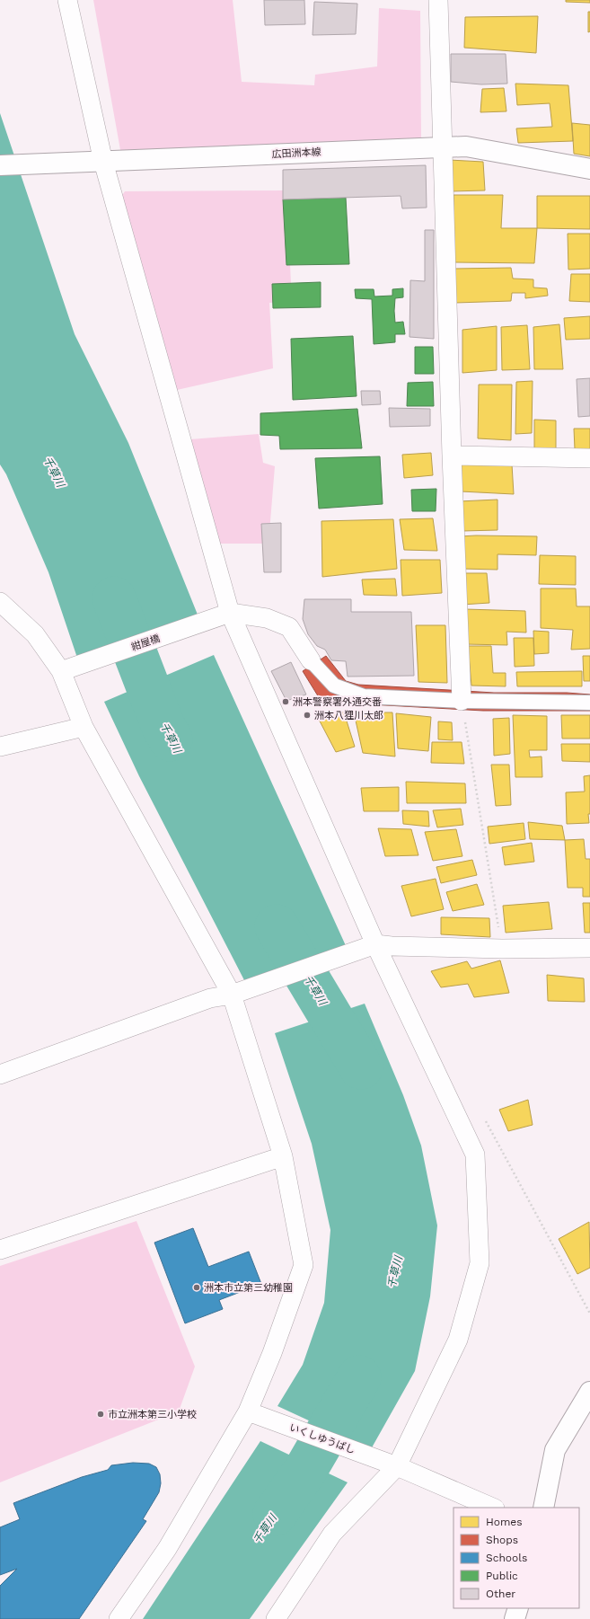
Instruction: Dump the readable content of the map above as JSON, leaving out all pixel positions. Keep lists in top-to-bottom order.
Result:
{
  "streets": {
    "main road": ["広田洲本線"],
    "street": ["紺屋橋", "いくしゆうばし"]
  },
  "water": ["千草川"],
  "places": [
    "洲本警察署外通交番",
    "洲本八狸川太郎",
    "洲本市立第三幼稚園",
    "市立洲本第三小学校"
  ],
  "legend": [
    "Homes",
    "Shops",
    "Schools",
    "Public",
    "Other"
  ]
}
